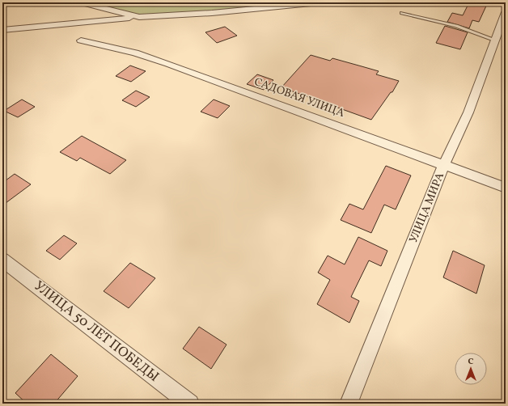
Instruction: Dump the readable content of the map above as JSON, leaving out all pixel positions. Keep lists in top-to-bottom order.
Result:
{
  "streets": {
    "street": ["САДОВАЯ УЛИЦА", "УЛИЦА МИРА", "УЛИЦА 50 ЛЕТ ПОБЕДЫ"]
  },
  "crossings": [
    ["САДОВАЯ УЛИЦА", "УЛИЦА МИРА"]
  ],
  "north": "top"
}
